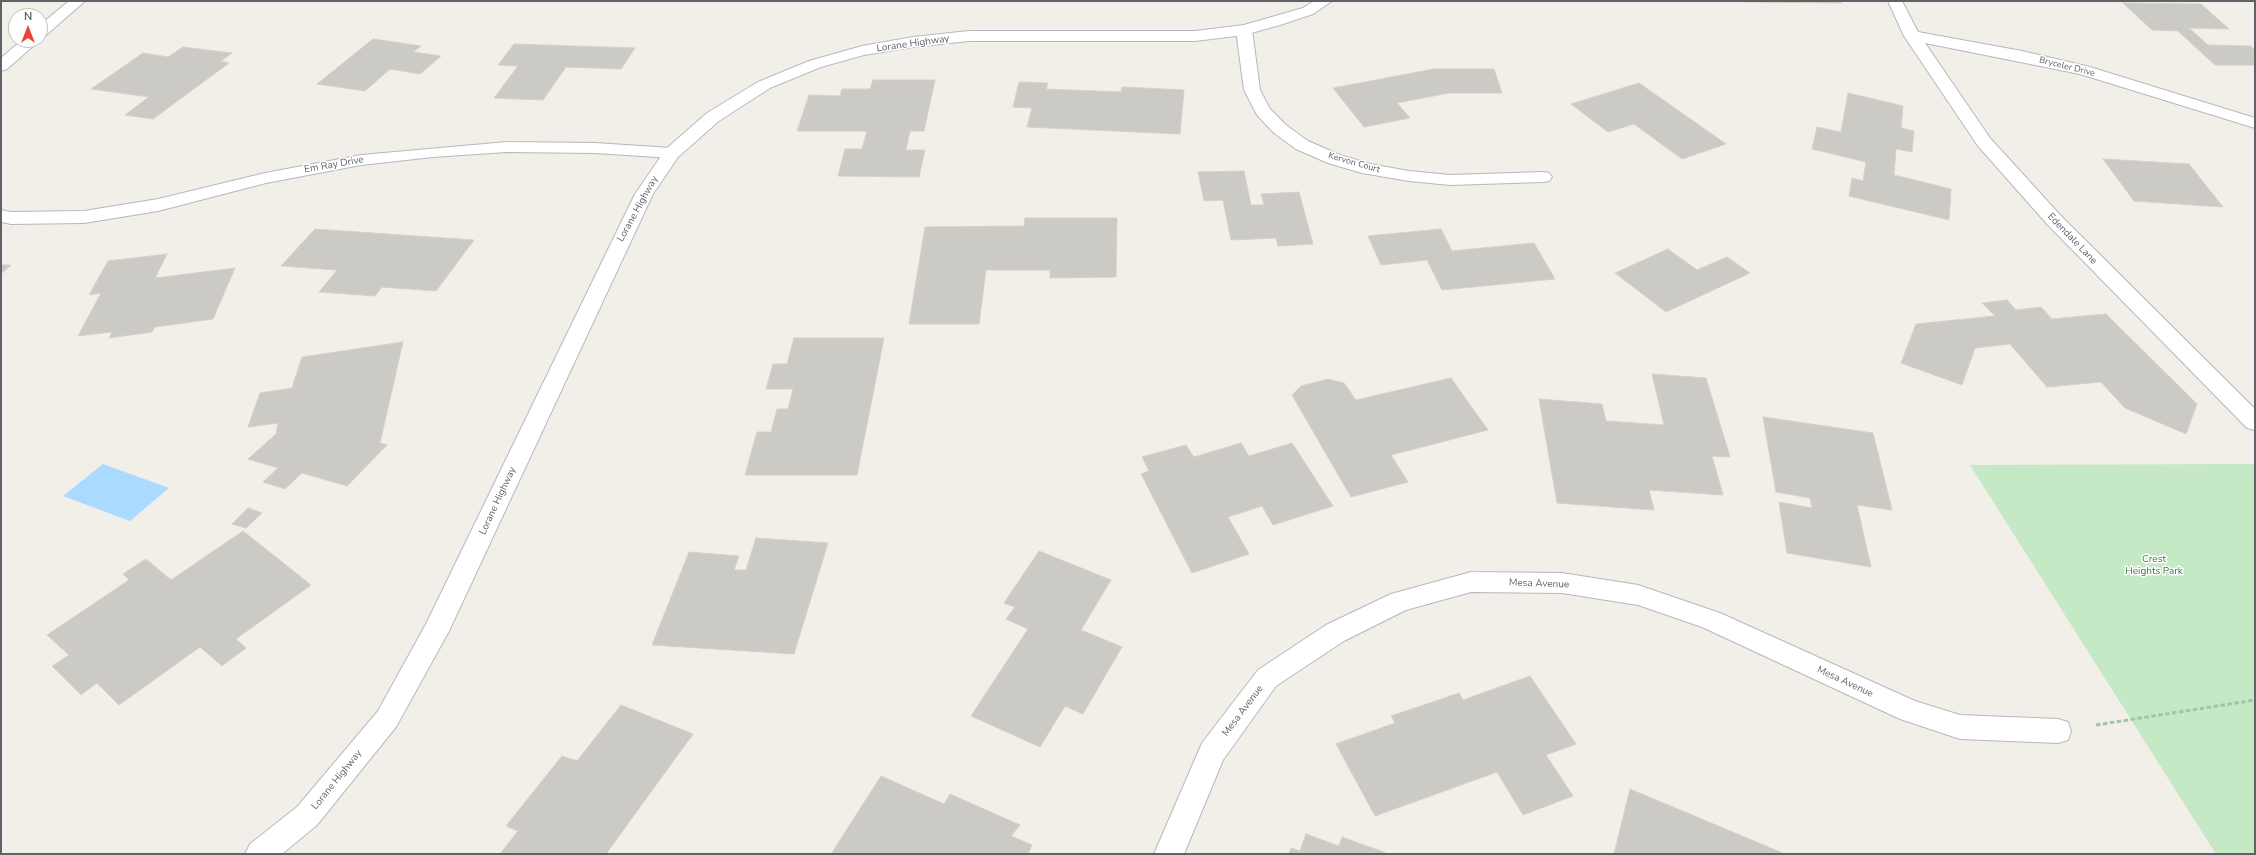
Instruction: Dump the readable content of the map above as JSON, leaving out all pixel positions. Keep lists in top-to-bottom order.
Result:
{
  "streets": {
    "street": [
      "Lorane Highway",
      "Bryceler Drive",
      "Kervon Court",
      "Em Ray Drive",
      "Edendale Lane",
      "Mesa Avenue"
    ]
  },
  "crossings": [
    ["Lorane Highway", "Kervon Court"],
    ["Lorane Highway", "Em Ray Drive"],
    ["Bryceler Drive", "Edendale Lane"]
  ],
  "parks": ["Crest Heights Park"],
  "north": "top"
}
